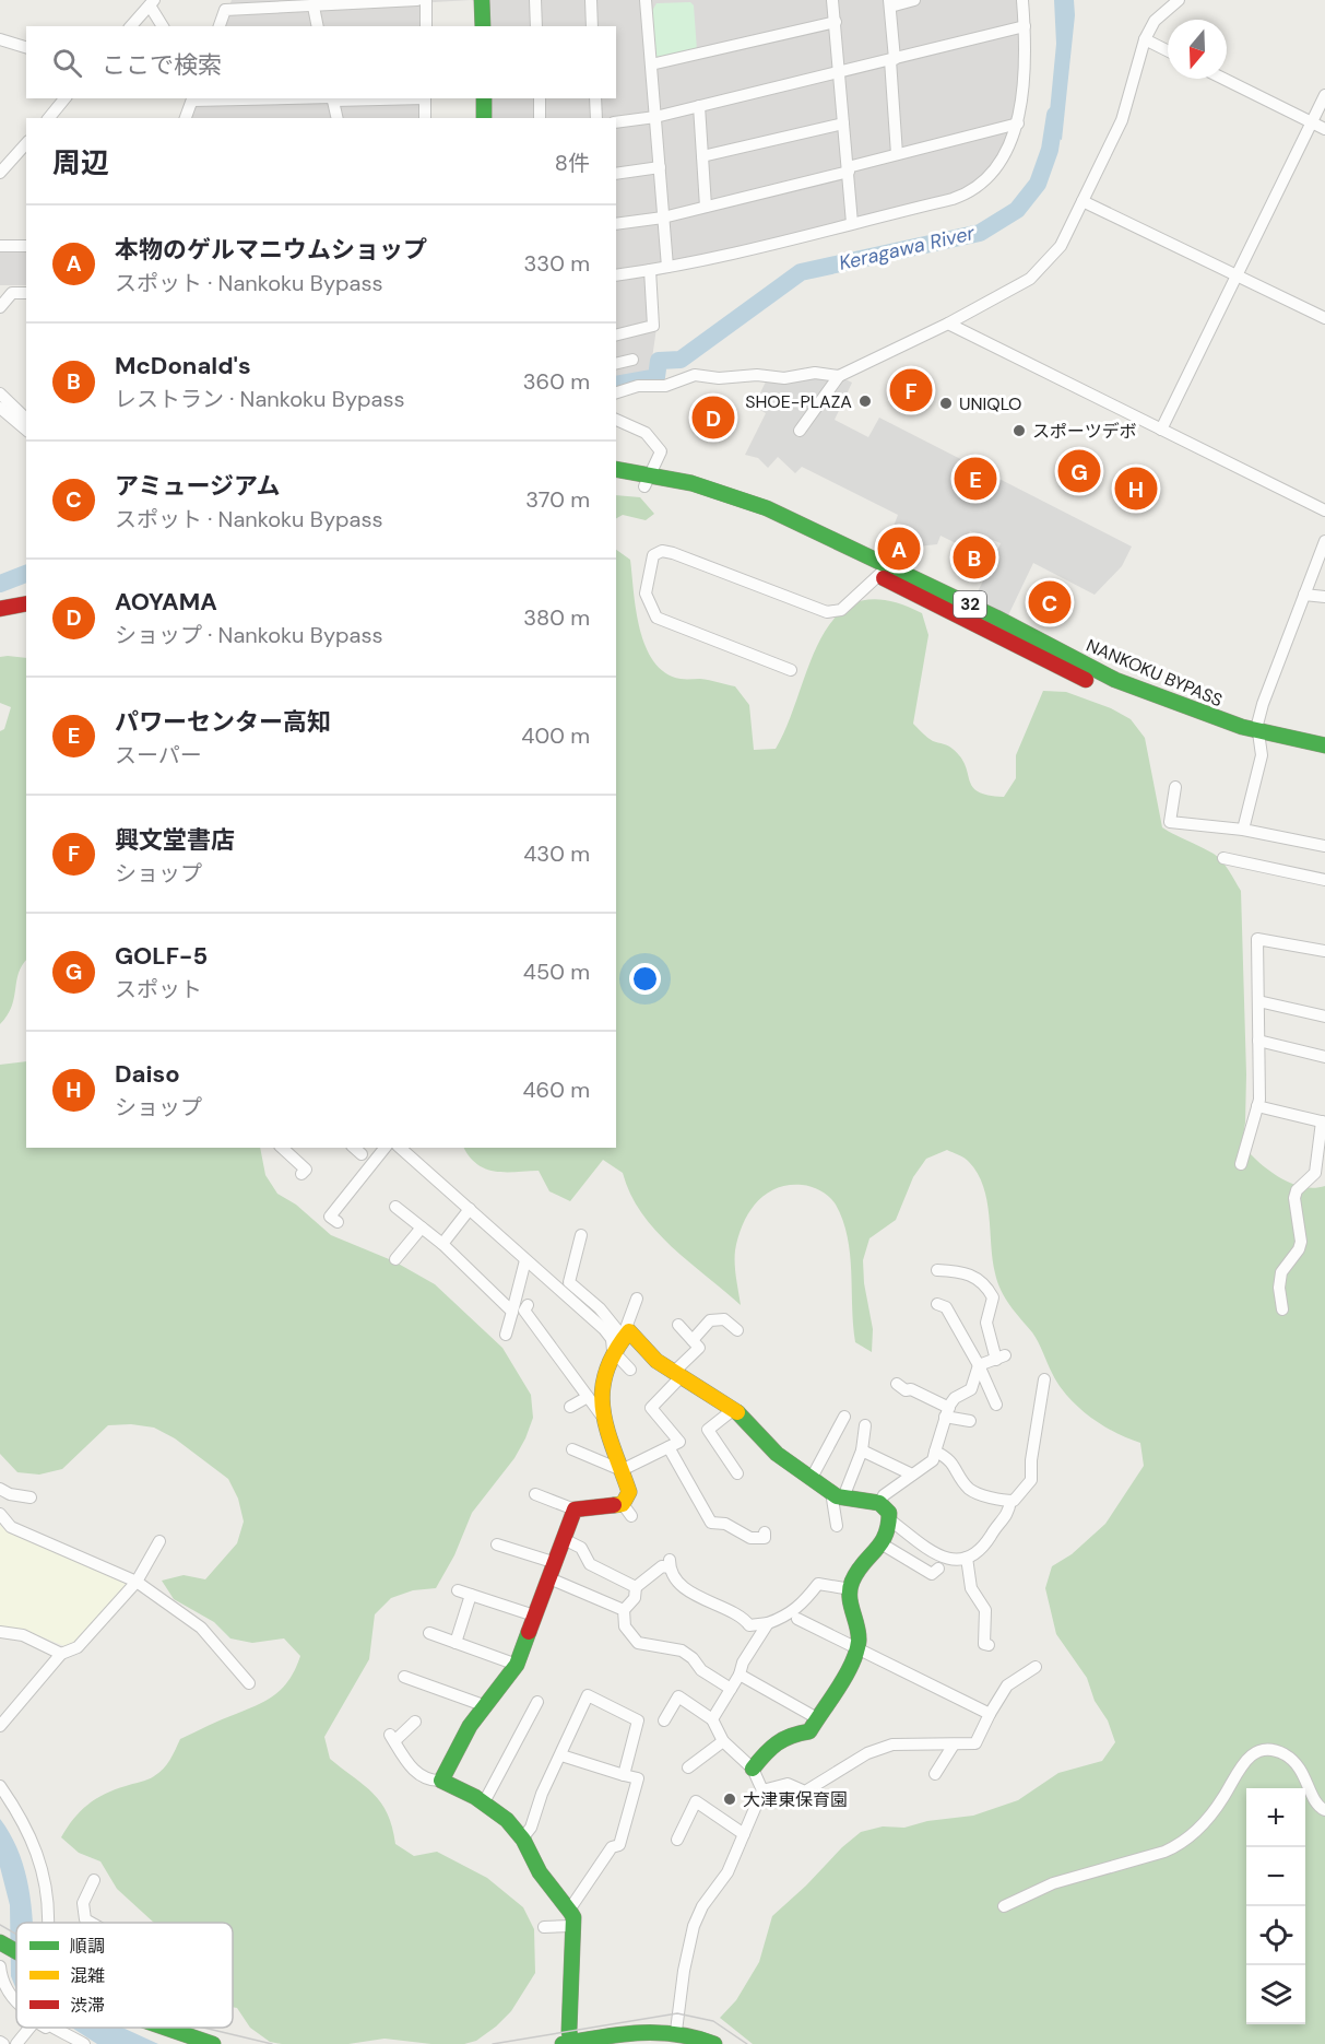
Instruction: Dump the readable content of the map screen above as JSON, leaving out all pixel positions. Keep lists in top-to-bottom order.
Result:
{
  "streets": {
    "main road": ["32", "NANKOKU BYPASS"]
  },
  "water": ["Keragawa River"],
  "places": [
    "SHOE-PLAZA",
    "UNIQLO",
    "スポーツデボ",
    "大津東保育園"
  ],
  "legend": ["順調", "混雑", "渋滞"],
  "north": "bottom",
  "page": {
    "search": "ここで検索",
    "heading": ["周辺", "8件"],
    "list": [
      {
        "mark": "A",
        "name": "本物のゲルマニウムショップ",
        "note": "スポット · Nankoku Bypass",
        "value": "330 m"
      },
      {
        "mark": "B",
        "name": "McDonald's",
        "note": "レストラン · Nankoku Bypass",
        "value": "360 m"
      },
      {
        "mark": "C",
        "name": "アミュージアム",
        "note": "スポット · Nankoku Bypass",
        "value": "370 m"
      },
      {
        "mark": "D",
        "name": "AOYAMA",
        "note": "ショップ · Nankoku Bypass",
        "value": "380 m"
      },
      {
        "mark": "E",
        "name": "パワーセンター高知",
        "note": "スーパー",
        "value": "400 m"
      },
      {
        "mark": "F",
        "name": "興文堂書店",
        "note": "ショップ",
        "value": "430 m"
      },
      {
        "mark": "G",
        "name": "GOLF-5",
        "note": "スポット",
        "value": "450 m"
      },
      {
        "mark": "H",
        "name": "Daiso",
        "note": "ショップ",
        "value": "460 m"
      }
    ],
    "pins": [
      "F",
      "D",
      "G",
      "E",
      "H",
      "A",
      "B",
      "C"
    ],
    "map_buttons": ["+", "−"]
  }
}
